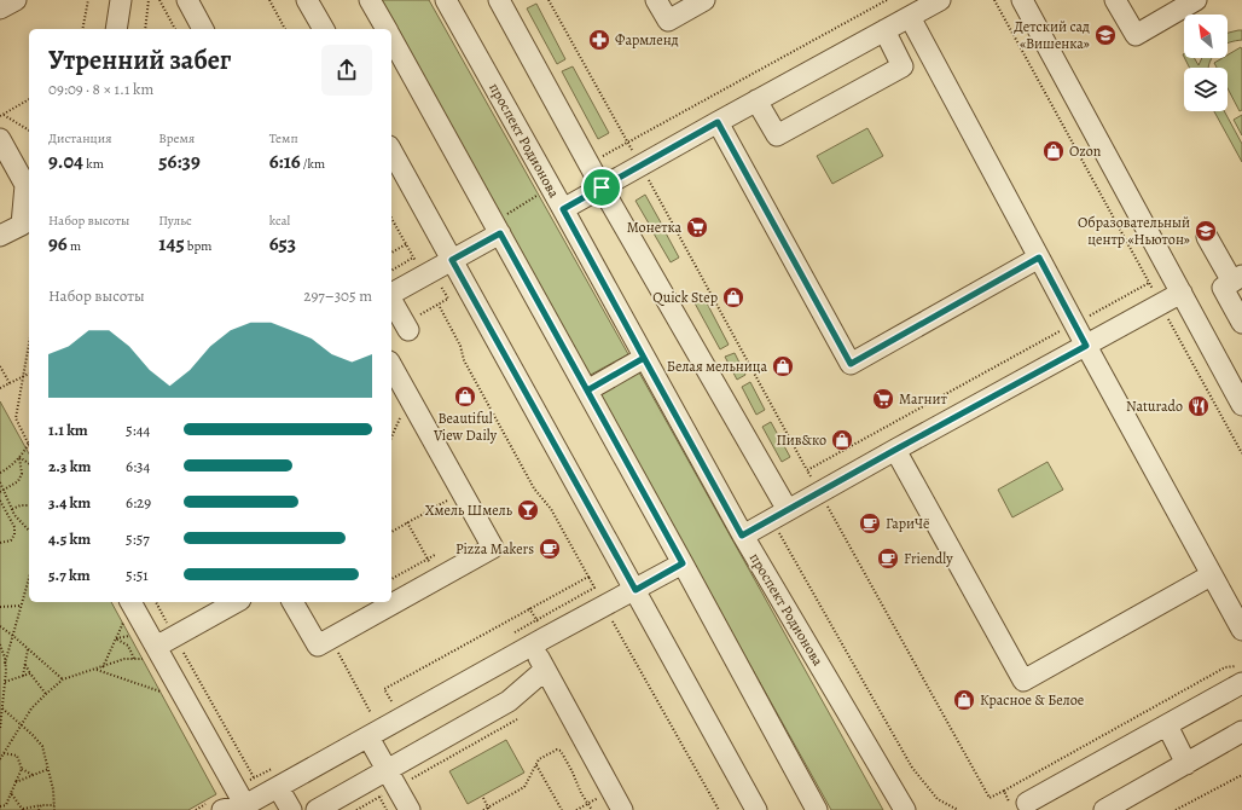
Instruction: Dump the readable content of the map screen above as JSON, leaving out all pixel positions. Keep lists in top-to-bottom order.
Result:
{
  "streets": {
    "street": ["проспект Родионова"]
  },
  "places": {
    "school or university": ["Детский сад «Вишенка»", "Образовательный центр «Ньютон»"],
    "pharmacy": ["Фармленд"],
    "shop": [
      "Ozon",
      "Quick Step",
      "Белая мельница",
      "Beautiful View Daily",
      "Пив&ко",
      "Красное & Белое"
    ],
    "supermarket": ["Монетка", "Магнит"],
    "restaurant": ["Naturado"],
    "bar": ["Хмель Шмель"],
    "cafe": ["ГариЧё", "Pizza Makers", "Friendly"]
  },
  "north": "top left",
  "page": {
    "heading": ["Утренний забег", "09:09 · 8 × 1.1 km"],
    "stats": [
      ["Дистанция", "9.04 km"],
      ["Время", "56:39"],
      ["Темп", "6:16 /km"],
      ["Набор высоты", "96 m"],
      ["Пульс", "145 bpm"],
      ["kcal", "653"]
    ],
    "chart": ["Набор высоты", "297–305 m"],
    "list": [
      {
        "name": "1.1 km",
        "note": "5:44"
      },
      {
        "name": "2.3 km",
        "note": "6:34"
      },
      {
        "name": "3.4 km",
        "note": "6:29"
      },
      {
        "name": "4.5 km",
        "note": "5:57"
      },
      {
        "name": "5.7 km",
        "note": "5:51"
      }
    ]
  }
}
